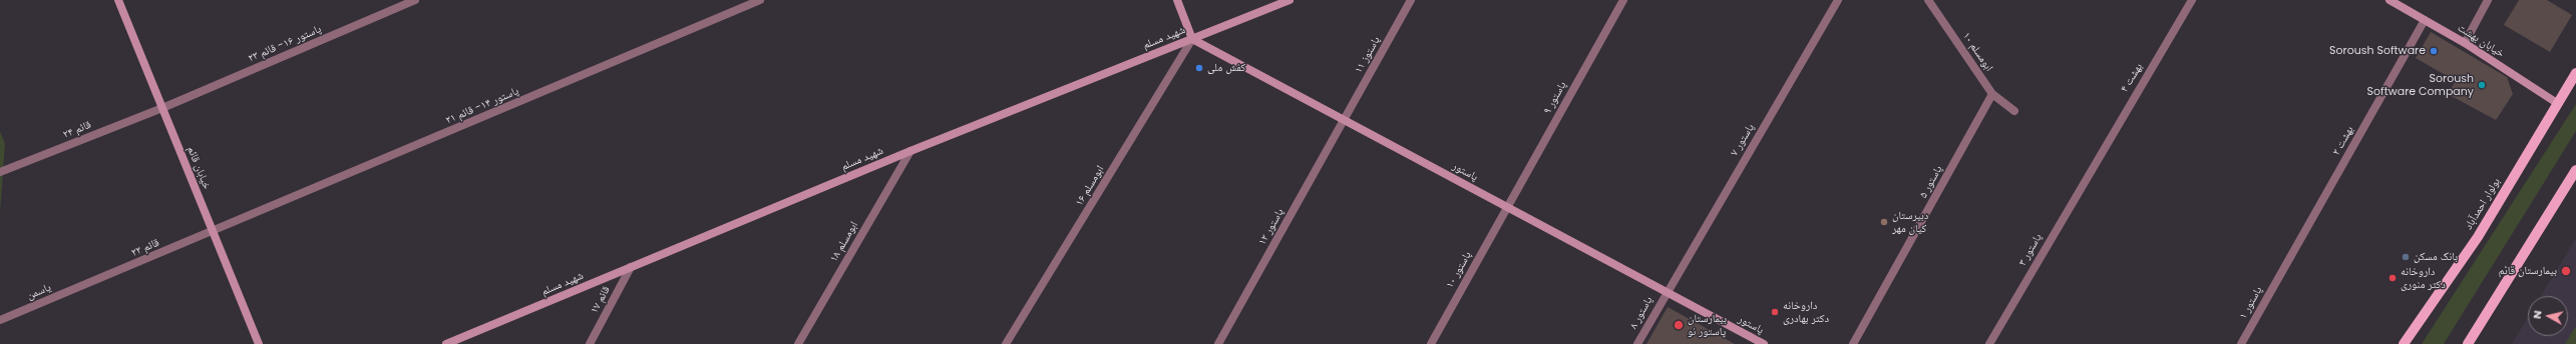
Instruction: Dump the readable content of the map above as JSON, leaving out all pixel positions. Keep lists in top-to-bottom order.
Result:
{
  "streets": {
    "main road": ["بولوار احمدآباد"],
    "street": [
      "شهید مسلم",
      "خیابان بهشت",
      "پاستور ۱۶- قائم ۲۳",
      "ابومسلم ۱۰",
      "پاستوز ۱۱",
      "بهشت ۴",
      "پاستور ۹",
      "پاستور ۱۴- قائم ۲۱",
      "قائم ۲۴",
      "پاستور ۷",
      "بهشت ۲",
      "خیابان قائم",
      "پاستور",
      "پاستور ۵",
      "ابومسلم ۱۶",
      "پاستور ۱۲",
      "ابومسلم ۱۸",
      "قائم ۲۲",
      "پاستور ۳",
      "پاستور ۱۰",
      "یاسمن",
      "قائم ۱۷",
      "پاستور ۱",
      "پاستور ۸"
    ]
  },
  "crossings": [
    ["شهید مسلم", "پاستور"],
    ["شهید مسلم", "ابومسلم ۱۶"],
    ["شهید مسلم", "ابومسلم ۱۸"],
    ["شهید مسلم", "قائم ۱۷"],
    ["خیابان بهشت", "بهشت ۲"],
    ["خیابان بهشت", "بولوار احمدآباد"],
    ["پاستور ۱۶- قائم ۲۳", "قائم ۲۴"],
    ["پاستور ۱۶- قائم ۲۳", "خیابان قائم"],
    ["ابومسلم ۱۰", "پاستور ۵"],
    ["پاستوز ۱۱", "پاستور"],
    ["پاستوز ۱۱", "پاستور ۱۲"],
    ["بهشت ۴", "پاستور ۳"],
    ["پاستور ۹", "پاستور"],
    ["پاستور ۹", "پاستور ۱۰"],
    ["پاستور ۱۴- قائم ۲۱", "خیابان قائم"],
    ["پاستور ۱۴- قائم ۲۱", "قائم ۲۲"],
    ["قائم ۲۴", "خیابان قائم"],
    ["پاستور ۷", "پاستور"],
    ["پاستور ۷", "پاستور ۸"],
    ["بهشت ۲", "پاستور ۱"],
    ["خیابان قائم", "قائم ۲۲"],
    ["پاستور", "ابومسلم ۱۶"],
    ["پاستور", "پاستور ۱۲"],
    ["پاستور", "پاستور ۱۰"],
    ["پاستور", "پاستور ۸"],
    ["قائم ۲۲", "یاسمن"]
  ],
  "places": [
    "Soroush Software",
    "کفش ملی",
    "Soroush Software Company",
    "دبیرستان کیان مهر",
    "بانک مسکن",
    "بیمارستان قائم",
    "داروخانه دکتر منوری",
    "داروخانه دکتر بهادری",
    "بیمارستان پاستور نو"
  ],
  "north": "left"
}
